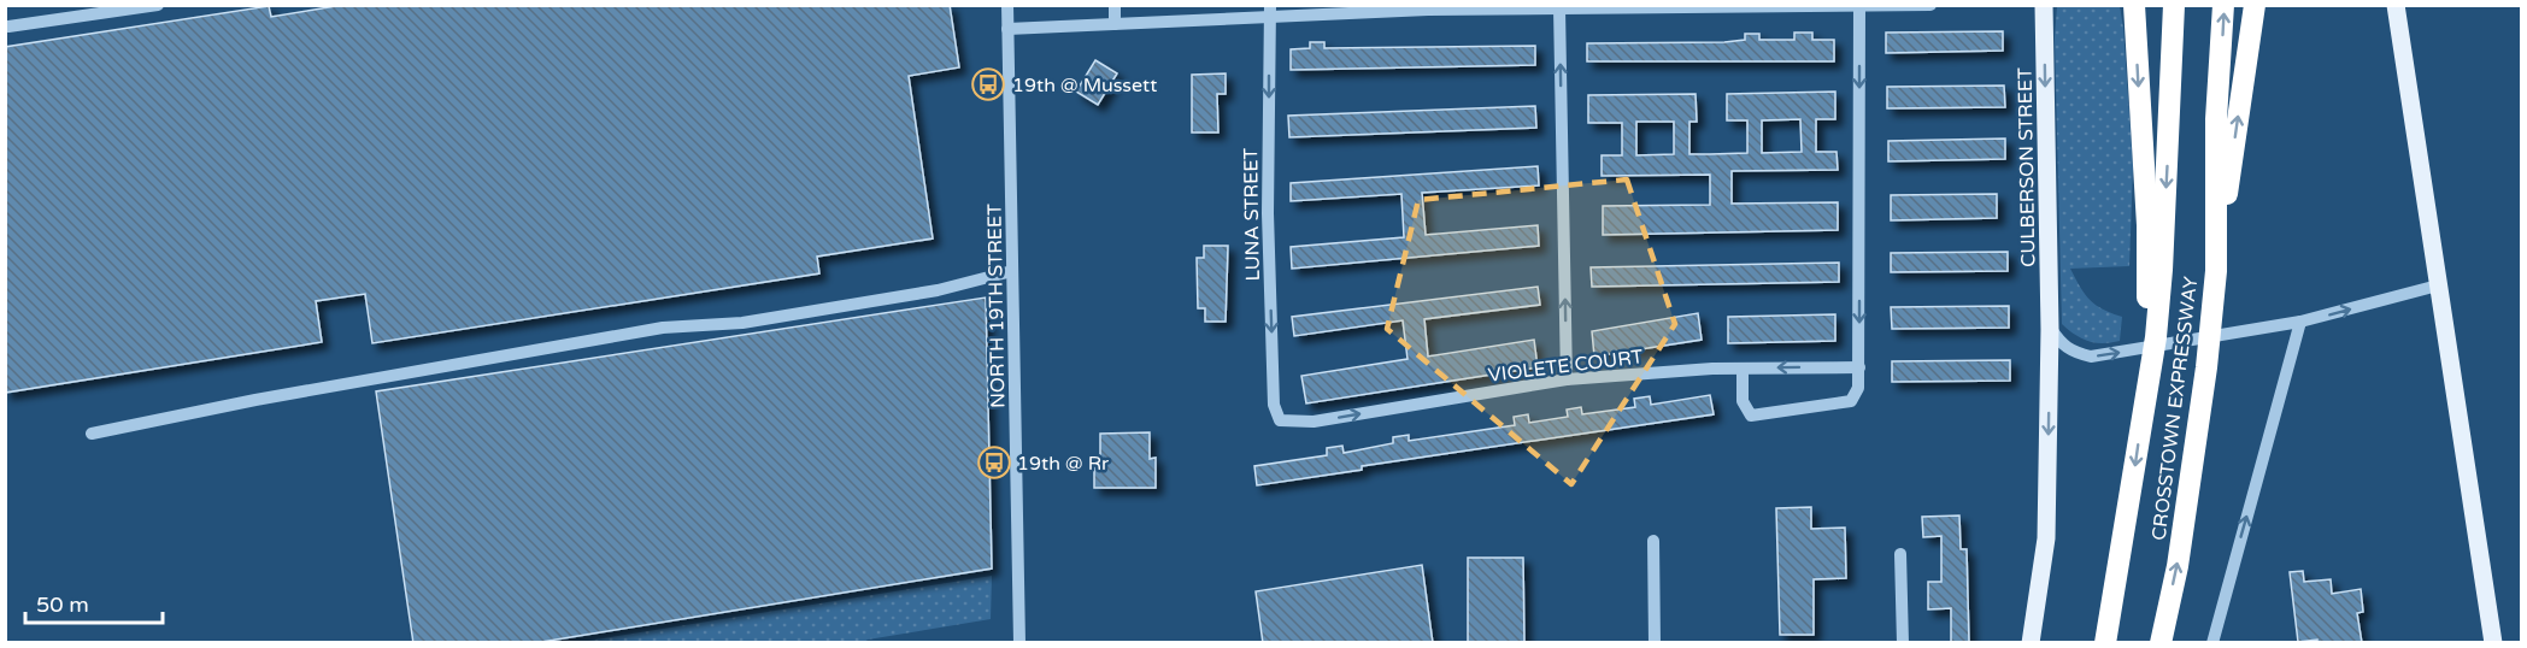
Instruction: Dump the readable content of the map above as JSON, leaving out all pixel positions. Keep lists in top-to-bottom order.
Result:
{
  "streets": {
    "highway": ["CROSSTOWN EXPRESSWAY"],
    "main road": ["CULBERSON STREET"],
    "street": ["LUNA STREET", "NORTH 19TH STREET", "VIOLETE COURT"]
  },
  "crossings": [
    ["LUNA STREET", "VIOLETE COURT"]
  ],
  "one_way": ["CULBERSON STREET", "LUNA STREET"],
  "places": {
    "bus stop": ["19th @ Mussett", "19th @ Rr"]
  },
  "scale_bar": "50 m"
}
